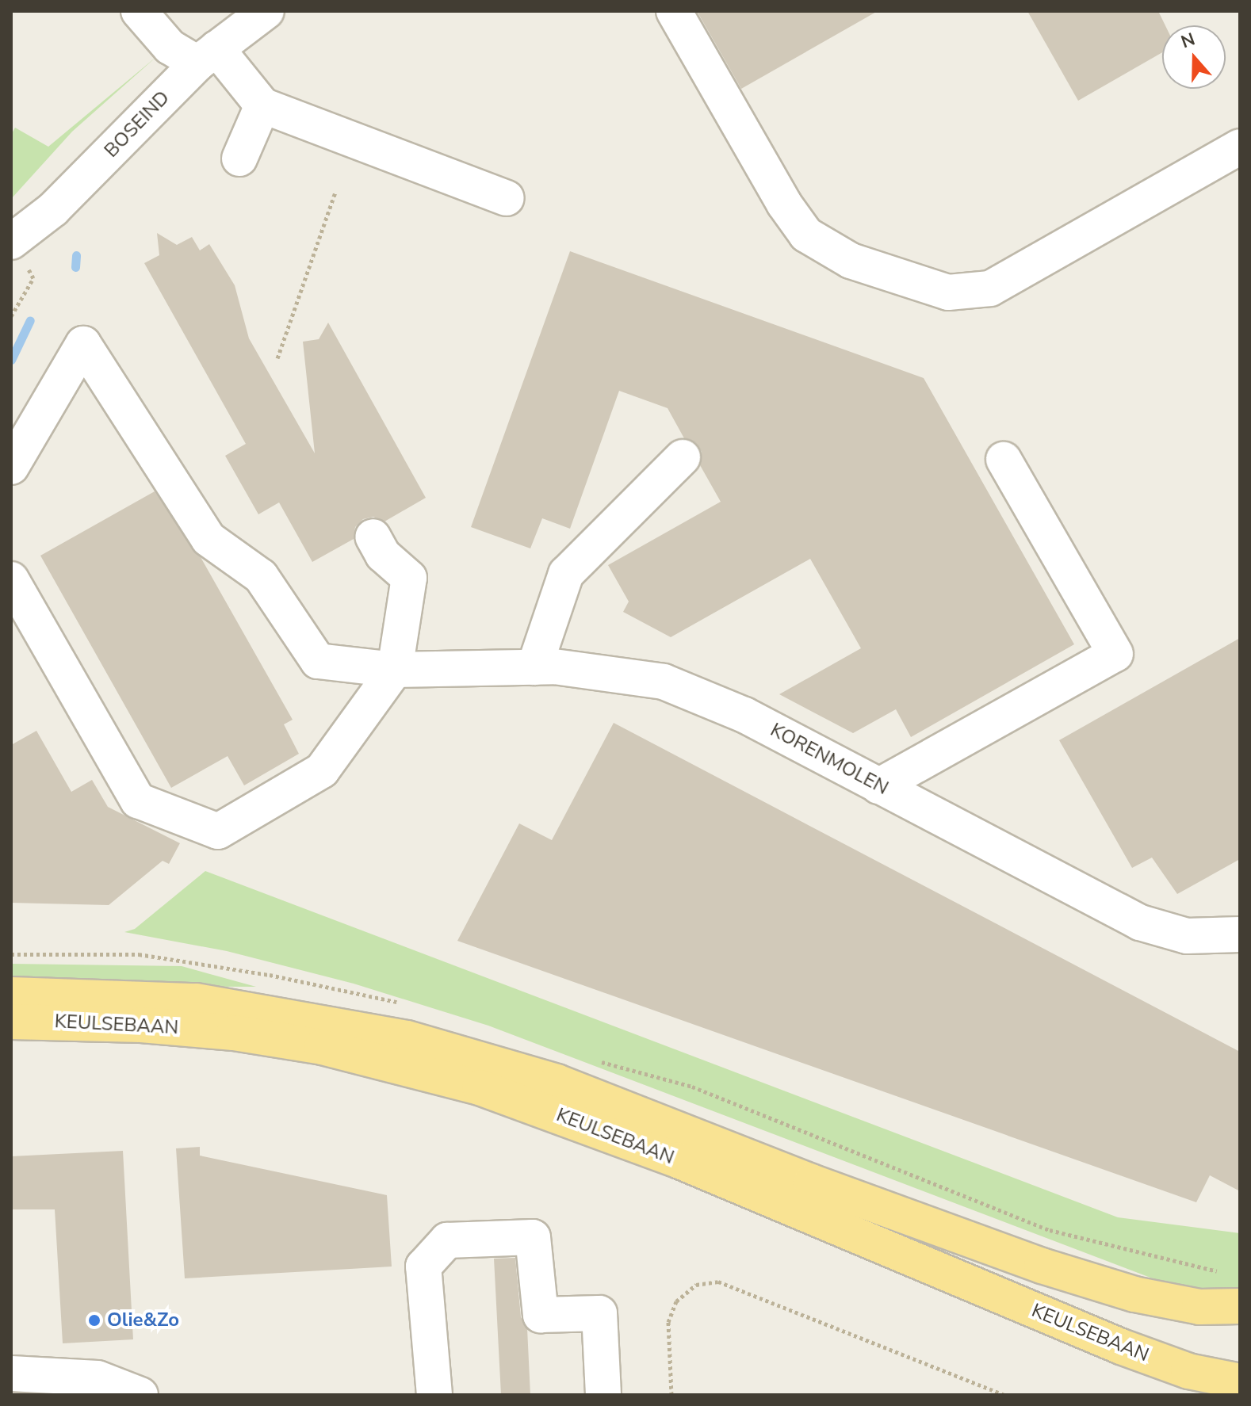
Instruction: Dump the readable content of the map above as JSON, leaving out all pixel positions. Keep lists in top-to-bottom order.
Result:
{
  "streets": {
    "main road": ["KEULSEBAAN"],
    "street": ["BOSEIND", "KORENMOLEN"]
  },
  "places": ["Olie&Zo"],
  "north": "top"
}
